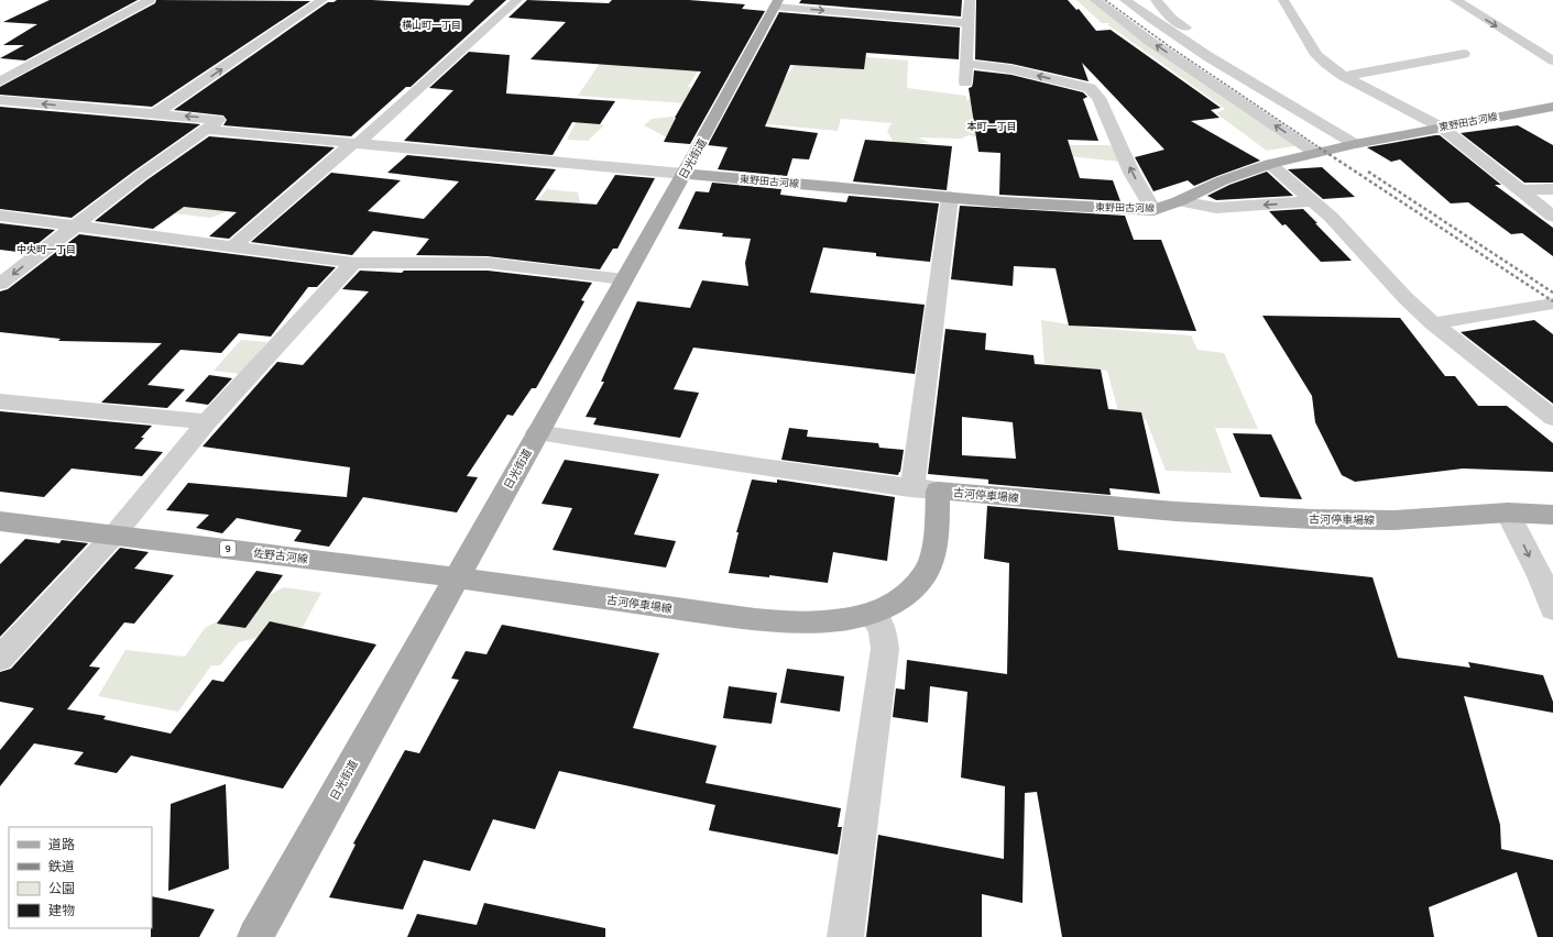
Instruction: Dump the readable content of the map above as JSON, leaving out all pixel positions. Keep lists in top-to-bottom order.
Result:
{
  "streets": {
    "main road": [
      "東野田古河線",
      "日光街道",
      "古河停車場線",
      "9",
      "佐野古河線"
    ]
  },
  "crossings": [
    ["東野田古河線", "日光街道"],
    ["日光街道", "古河停車場線"],
    ["日光街道", "佐野古河線"],
    ["古河停車場線", "佐野古河線"]
  ],
  "districts": ["横山町一丁目", "本町一丁目", "中央町一丁目"],
  "legend": [
    "道路",
    "鉄道",
    "公園",
    "建物"
  ]
}
